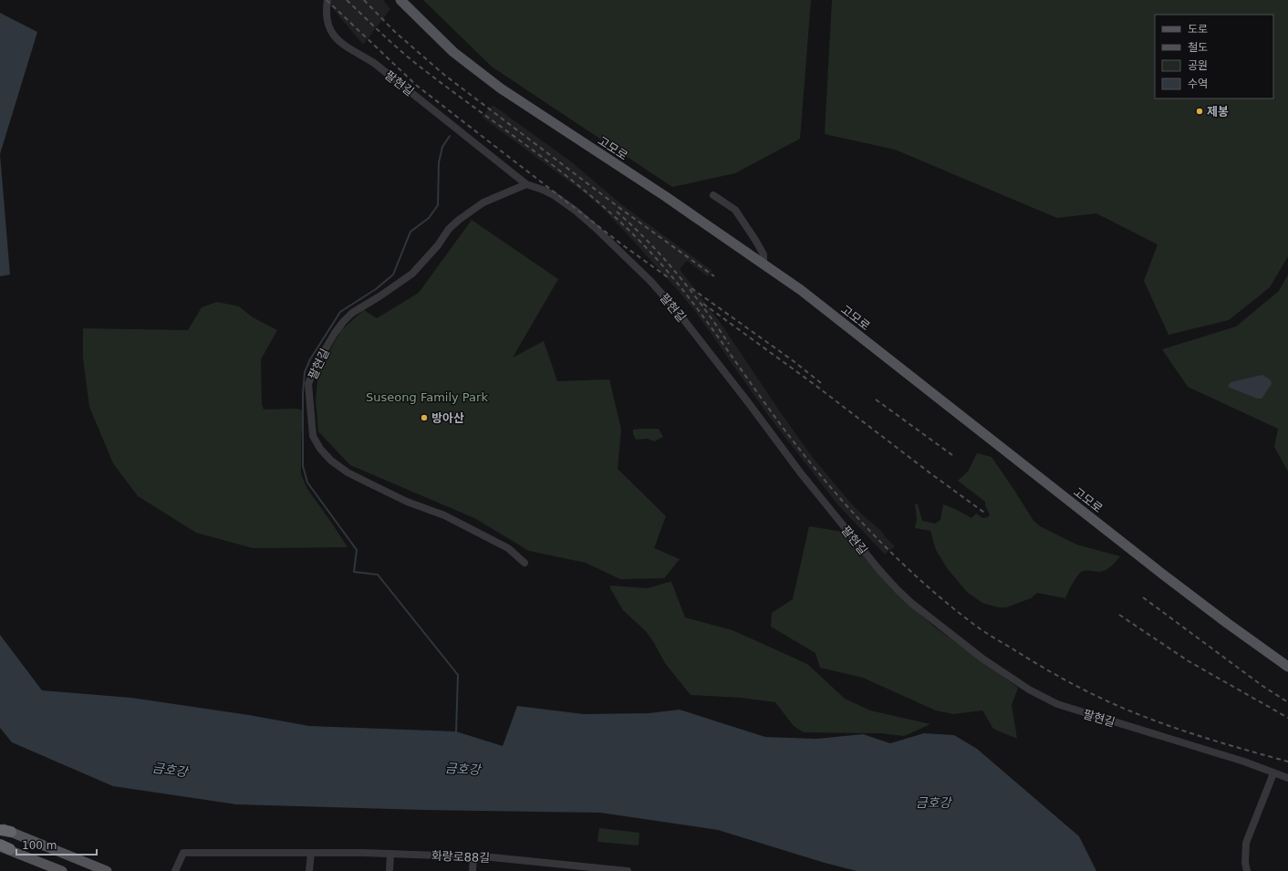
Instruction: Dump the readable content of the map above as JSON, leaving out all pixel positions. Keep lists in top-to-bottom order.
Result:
{
  "streets": {
    "main road": ["고모로"],
    "street": ["팔현길", "화랑로88길"]
  },
  "water": ["금호강"],
  "parks": ["Suseong Family Park"],
  "places": ["제봉", "방아산"],
  "legend": [
    "도로",
    "철도",
    "공원",
    "수역"
  ],
  "scale_bar": "100 m"
}
